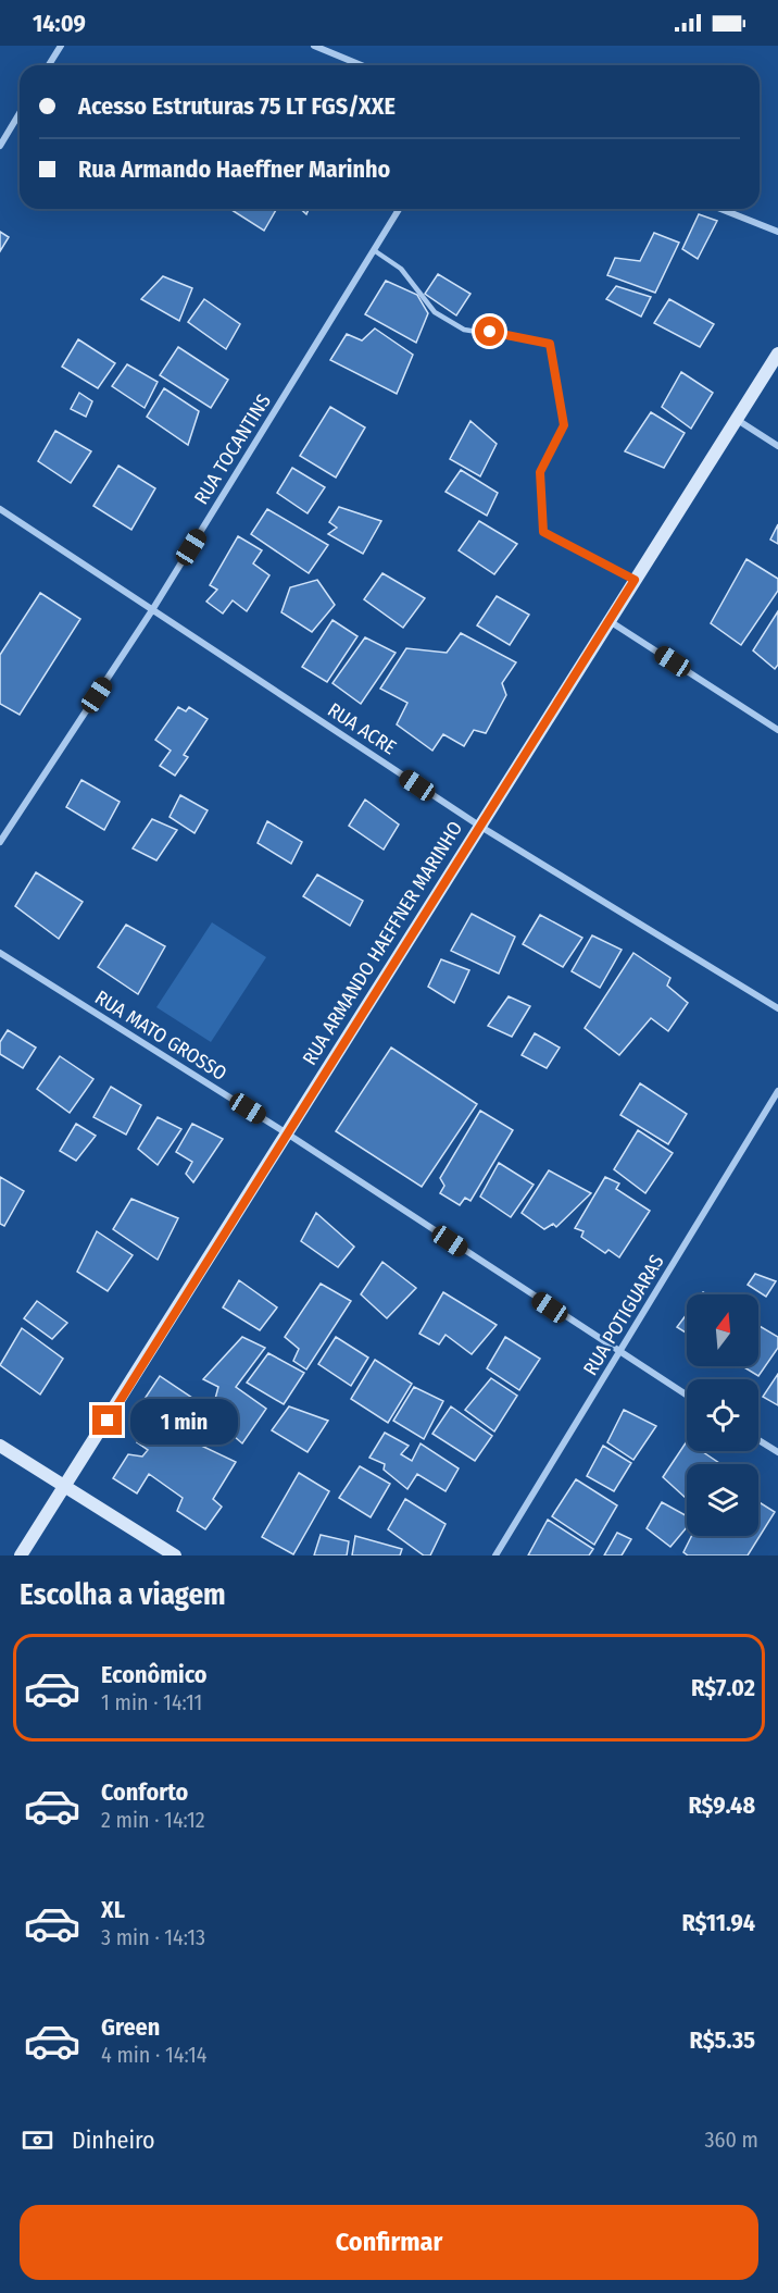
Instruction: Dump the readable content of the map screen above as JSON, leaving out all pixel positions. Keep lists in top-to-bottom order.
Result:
{
  "streets": {
    "street": [
      "RUA TOCANTINS",
      "RUA ACRE",
      "RUA ARMANDO HAEFFNER MARINHO",
      "RUA MATO GROSSO",
      "RUA POTIGUARAS"
    ]
  },
  "crossings": [
    ["RUA TOCANTINS", "RUA ACRE"],
    ["RUA ACRE", "RUA ARMANDO HAEFFNER MARINHO"],
    ["RUA ARMANDO HAEFFNER MARINHO", "RUA MATO GROSSO"],
    ["RUA MATO GROSSO", "RUA POTIGUARAS"]
  ],
  "north": "top",
  "page": {
    "status": "14:09",
    "banner": ["Acesso Estruturas 75 LT FGS/XXE", "Rua Armando Haeffner Marinho"],
    "bubble": "1 min",
    "heading": "Escolha a viagem",
    "list": [
      {
        "name": "Econômico",
        "note": "1 min · 14:11",
        "value": "R$7.02"
      },
      {
        "name": "Conforto",
        "note": "2 min · 14:12",
        "value": "R$9.48"
      },
      {
        "name": "XL",
        "note": "3 min · 14:13",
        "value": "R$11.94"
      },
      {
        "name": "Green",
        "note": "4 min · 14:14",
        "value": "R$5.35"
      }
    ],
    "pay": ["Dinheiro", "360 m"],
    "buttons": "Confirmar"
  }
}
